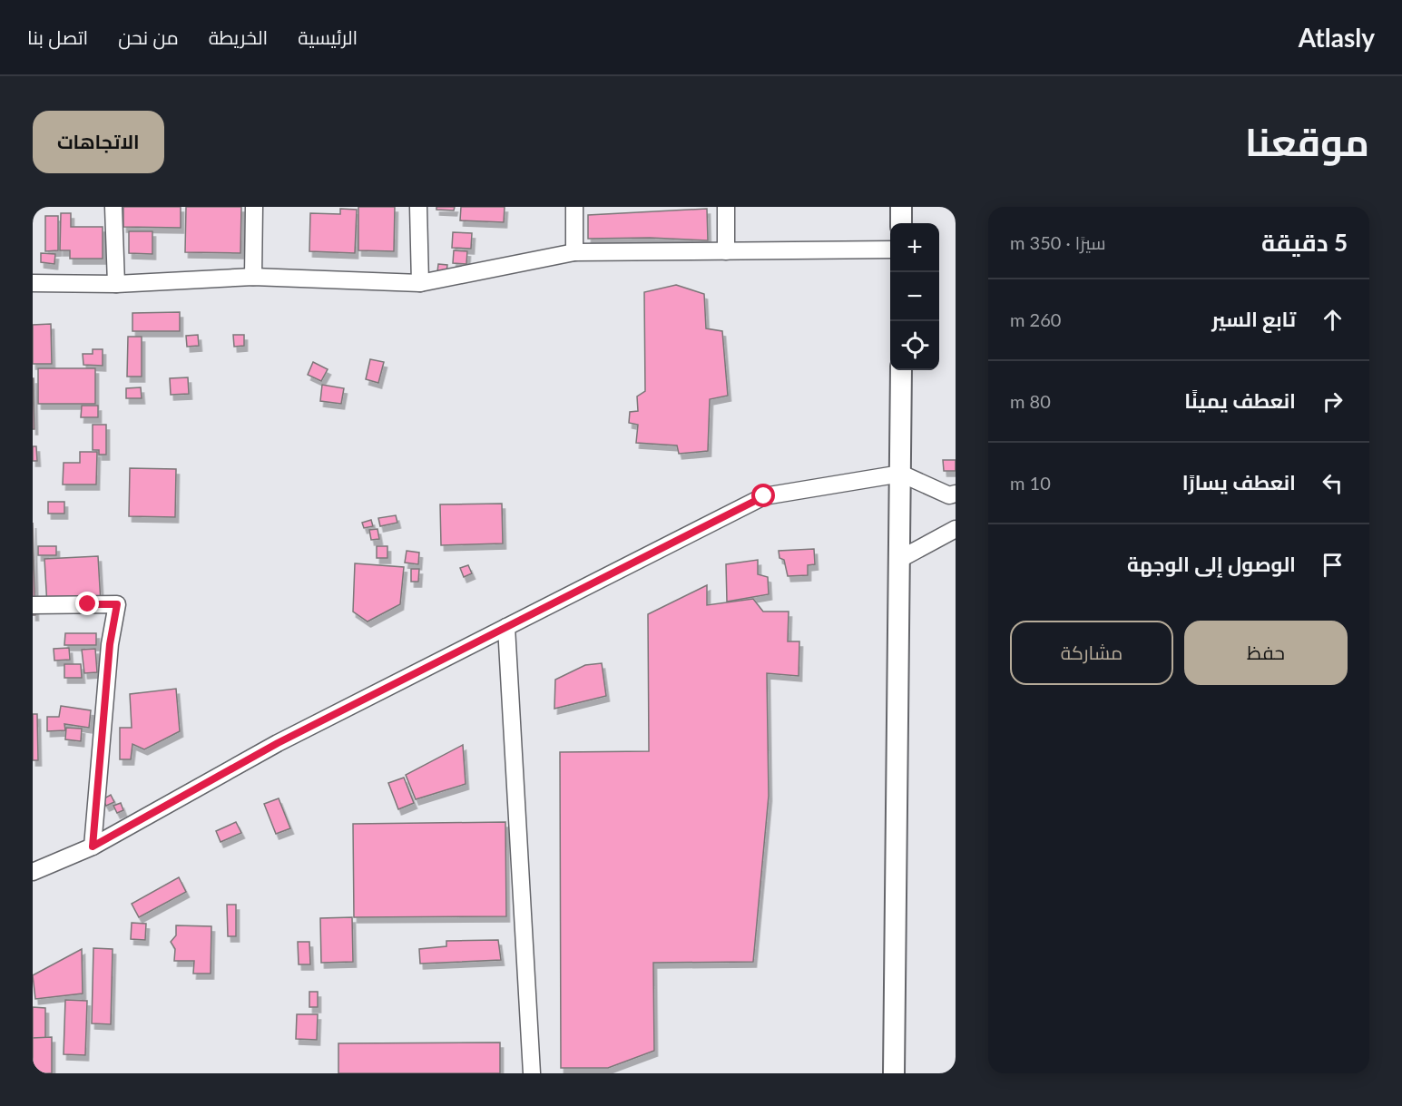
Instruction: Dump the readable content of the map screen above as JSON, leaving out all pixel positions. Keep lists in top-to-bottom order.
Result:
{
  "page": {
    "header": "Atlasly",
    "nav": [
      "الرئيسية",
      "الخريطة",
      "من نحن",
      "اتصل بنا"
    ],
    "title": "موقعنا",
    "buttons": [
      "الاتجاهات",
      ["حفظ", "مشاركة"]
    ],
    "heading": ["5 دقيقة", "سيرًا · 350 m"],
    "map_buttons": ["+", "−"],
    "list": [
      ["تابع السير", "260 m"],
      ["انعطف يمينًا", "80 m"],
      ["انعطف يسارًا", "10 m"],
      "الوصول إلى الوجهة"
    ]
  }
}
